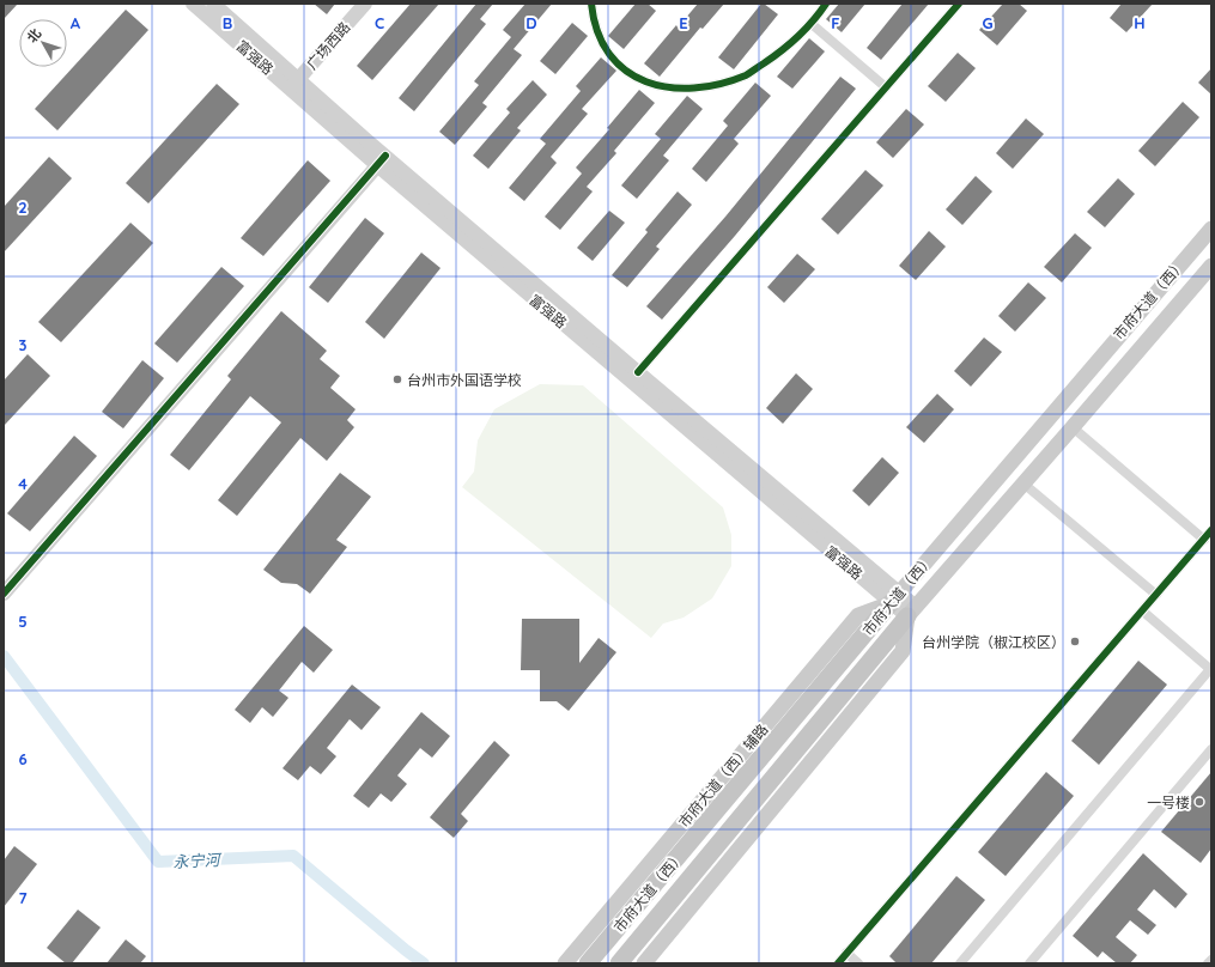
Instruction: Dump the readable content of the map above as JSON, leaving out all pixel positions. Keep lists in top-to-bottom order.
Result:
{
  "streets": {
    "highway": ["市府大道（西）"],
    "main road": ["广场西路", "富强路", "市府大道（西）辅路"]
  },
  "crossings": [
    ["广场西路", "富强路"],
    ["富强路", "市府大道（西）"],
    ["富强路", "市府大道（西）辅路"],
    ["市府大道（西）", "市府大道（西）辅路"]
  ],
  "water": ["永宁河"],
  "places": ["台州市外国语学校", "台州学院（椒江校区）", "一号楼"],
  "north": "top left",
  "grid": {
    "columns": [
      "A",
      "B",
      "C",
      "D",
      "E",
      "F",
      "G",
      "H"
    ],
    "rows": [
      "2",
      "3",
      "4",
      "5",
      "6",
      "7"
    ]
  }
}
